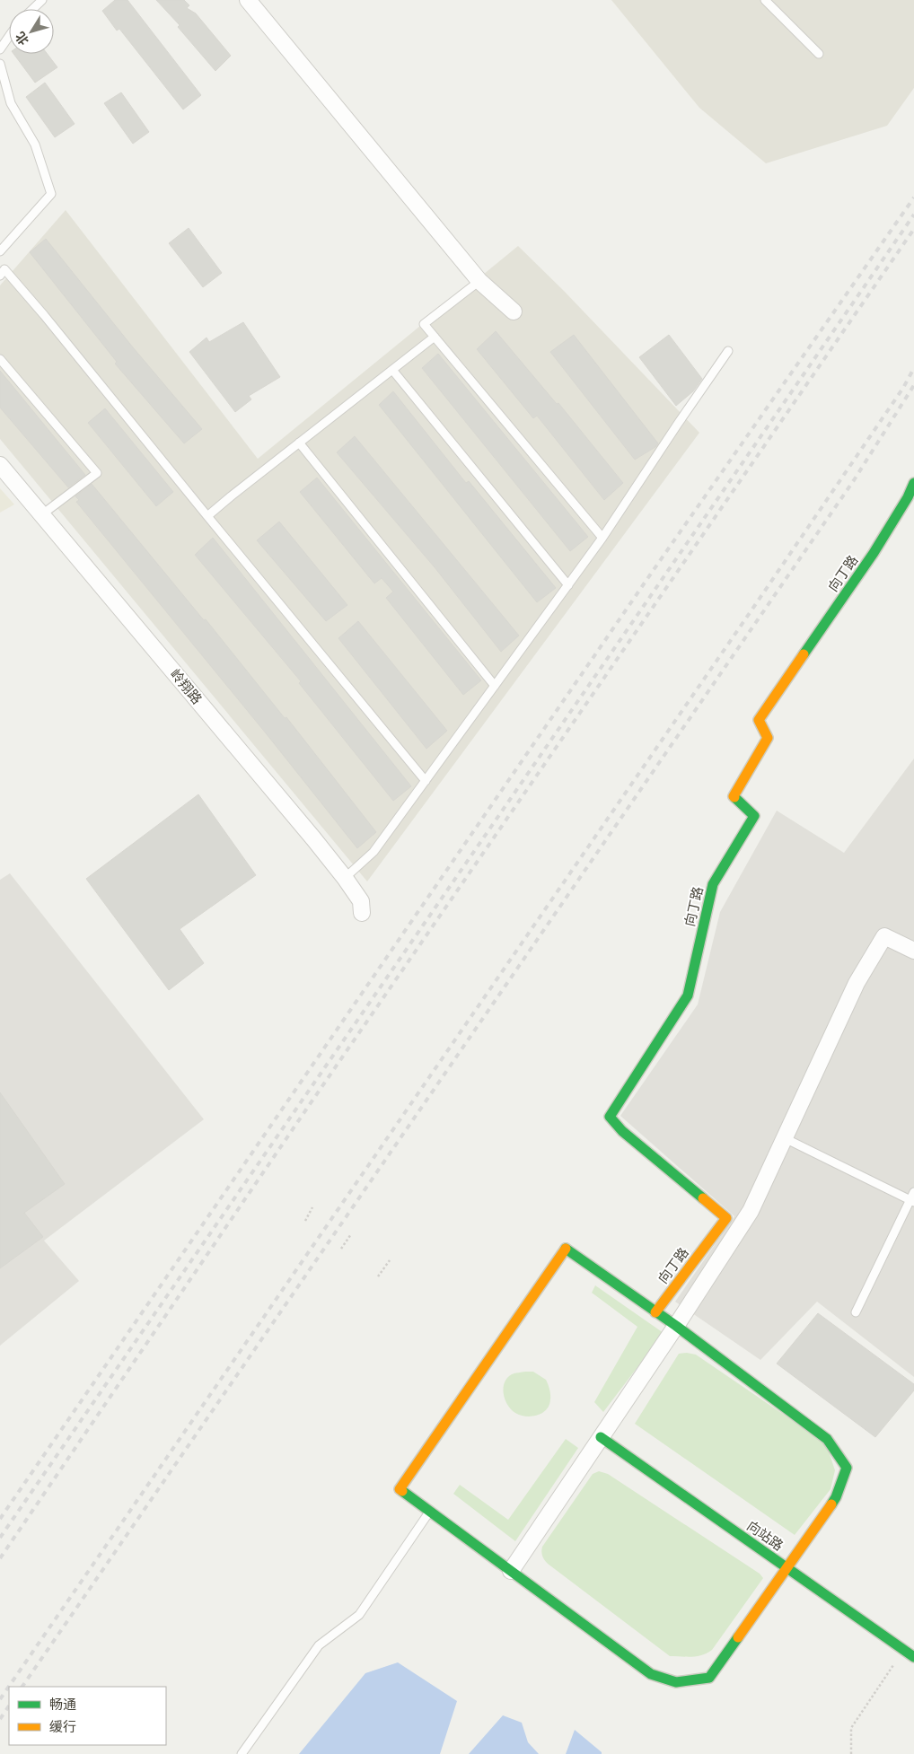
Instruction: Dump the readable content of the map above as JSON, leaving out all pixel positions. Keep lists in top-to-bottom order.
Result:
{
  "streets": {
    "street": ["向丁路", "岭翔路", "向站路"]
  },
  "legend": ["畅通", "缓行"],
  "north": "bottom left"
}
